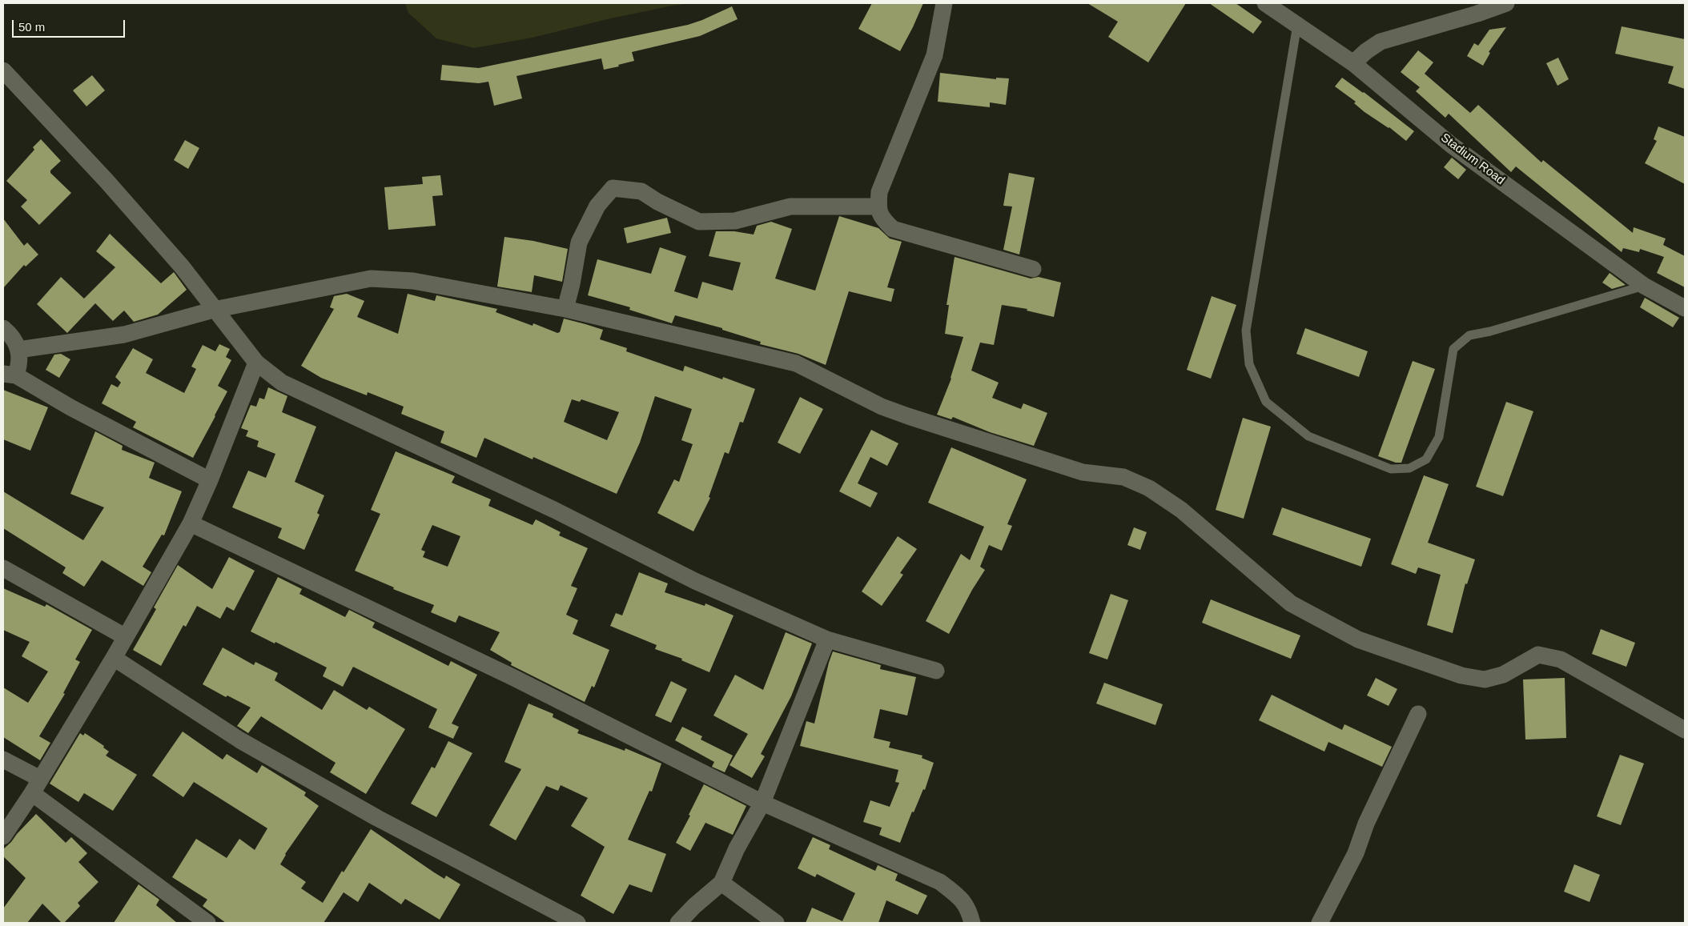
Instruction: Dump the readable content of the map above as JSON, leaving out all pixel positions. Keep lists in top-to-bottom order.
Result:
{
  "streets": {
    "street": ["Stadium Road"]
  },
  "scale_bar": "50 m"
}
